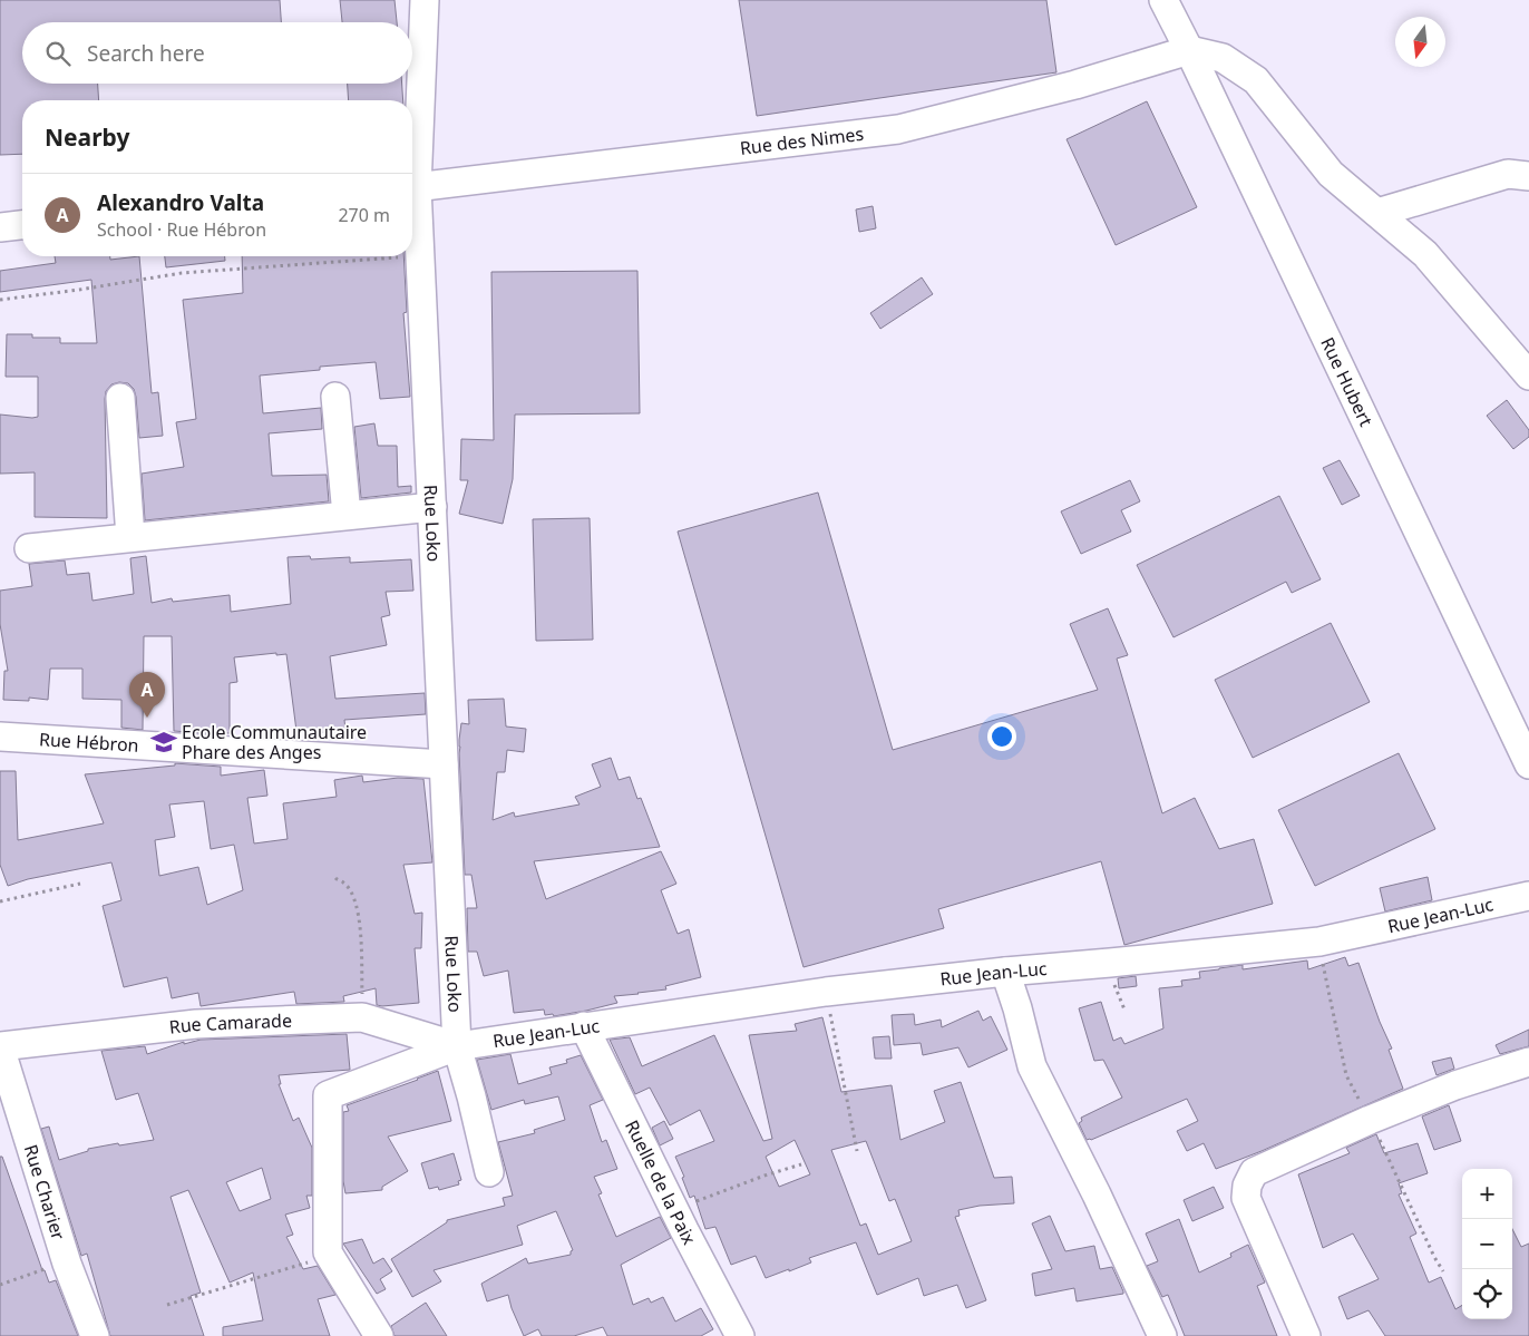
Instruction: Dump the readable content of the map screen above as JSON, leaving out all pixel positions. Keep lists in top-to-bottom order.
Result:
{
  "streets": {
    "street": [
      "Rue des Nimes",
      "Rue Hubert",
      "Rue Loko",
      "Rue Hébron",
      "Rue Jean-Luc",
      "Rue Camarade",
      "Ruelle de la Paix",
      "Rue Charier"
    ]
  },
  "crossings": [
    ["Rue des Nimes", "Rue Hubert"],
    ["Rue Loko", "Rue Hébron"],
    ["Rue Loko", "Rue Jean-Luc"],
    ["Rue Loko", "Rue Camarade"],
    ["Rue Jean-Luc", "Rue Camarade"],
    ["Rue Jean-Luc", "Ruelle de la Paix"],
    ["Rue Camarade", "Rue Charier"]
  ],
  "places": {
    "school or university": ["Ecole Communautaire Phare des Anges"]
  },
  "north": "bottom",
  "page": {
    "search": "Search here",
    "heading": "Nearby",
    "list": [
      {
        "mark": "A",
        "name": "Alexandro Valta",
        "note": "School · Rue Hébron",
        "value": "270 m"
      }
    ],
    "pins": "A",
    "map_buttons": ["+", "−"]
  }
}
